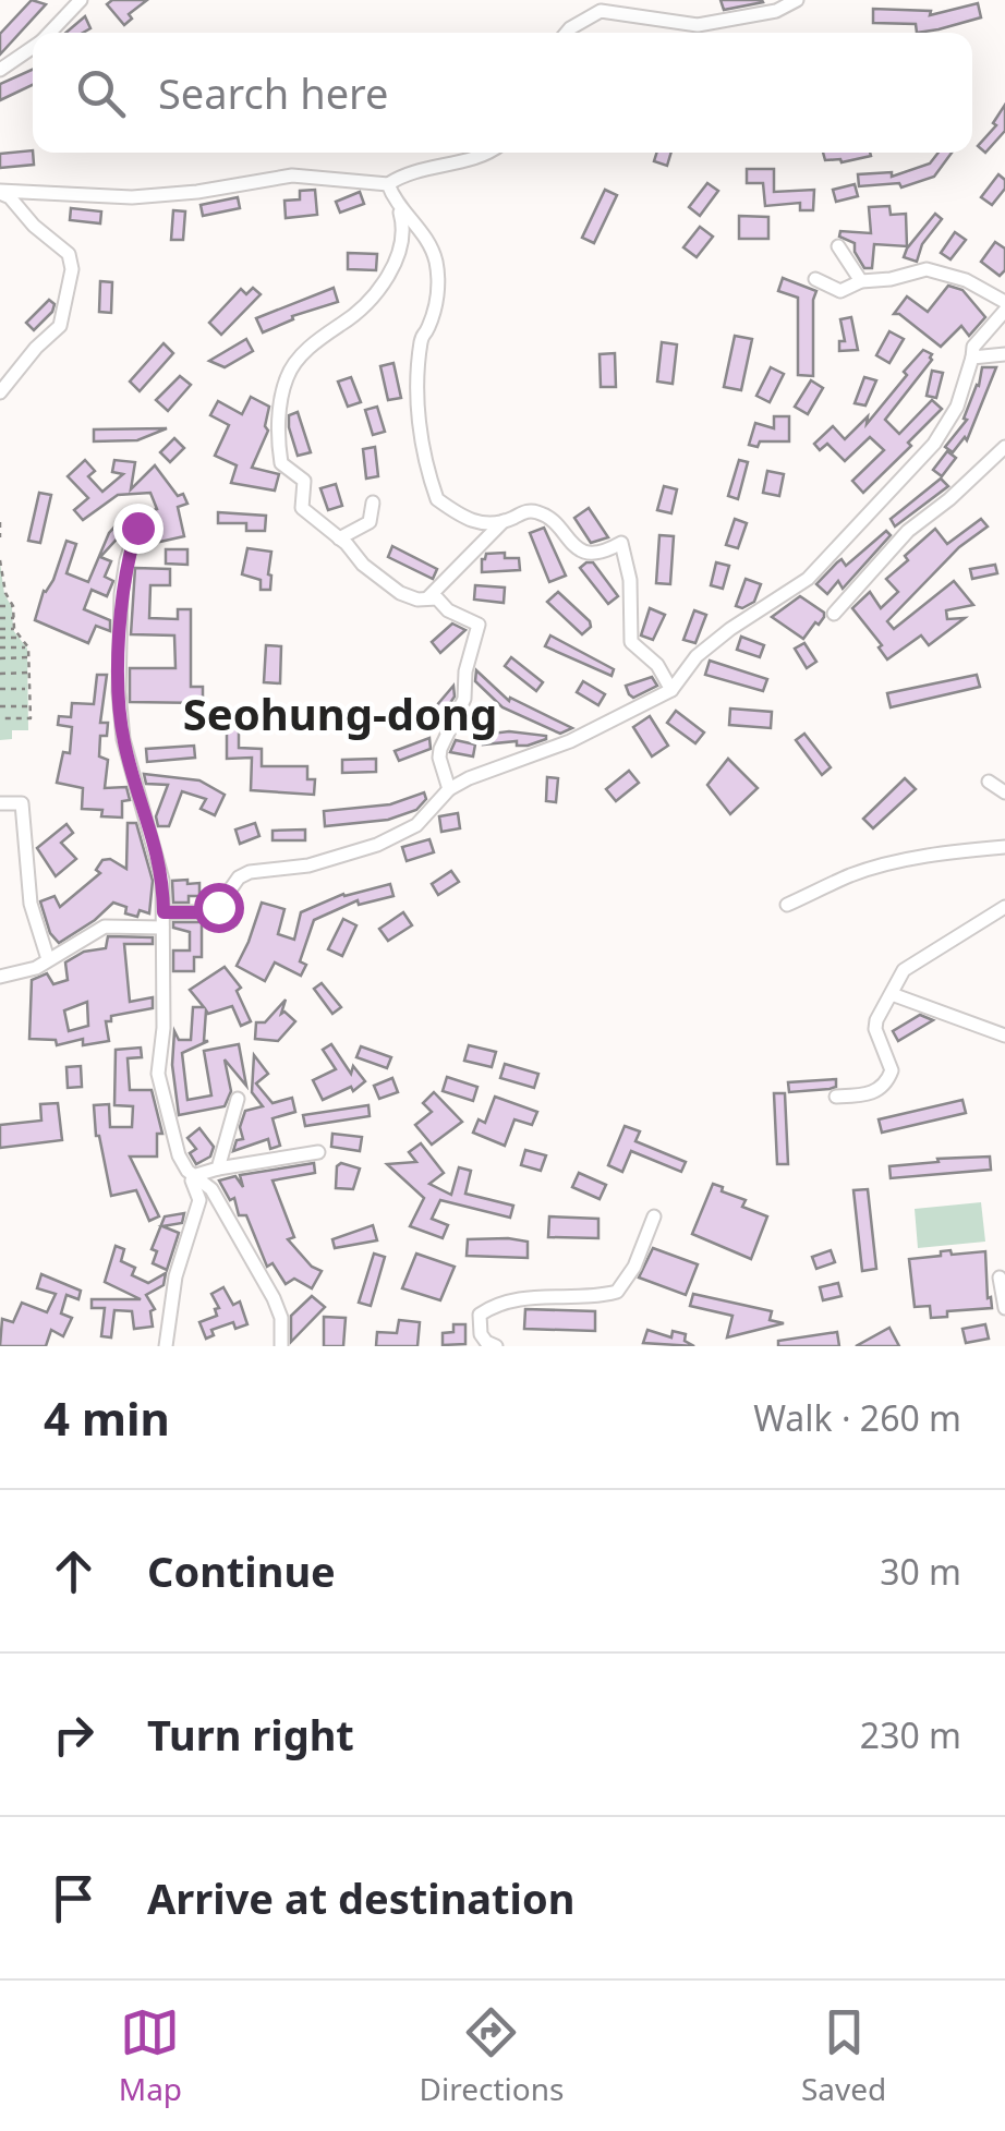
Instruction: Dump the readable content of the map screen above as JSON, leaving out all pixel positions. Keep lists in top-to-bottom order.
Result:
{
  "districts": ["Seohung-dong"],
  "page": {
    "search": "Search here",
    "heading": ["4 min", "Walk · 260 m"],
    "list": [
      ["Continue", "30 m"],
      ["Turn right", "230 m"],
      "Arrive at destination"
    ],
    "nav": ["Map", "Directions", "Saved"]
  }
}
